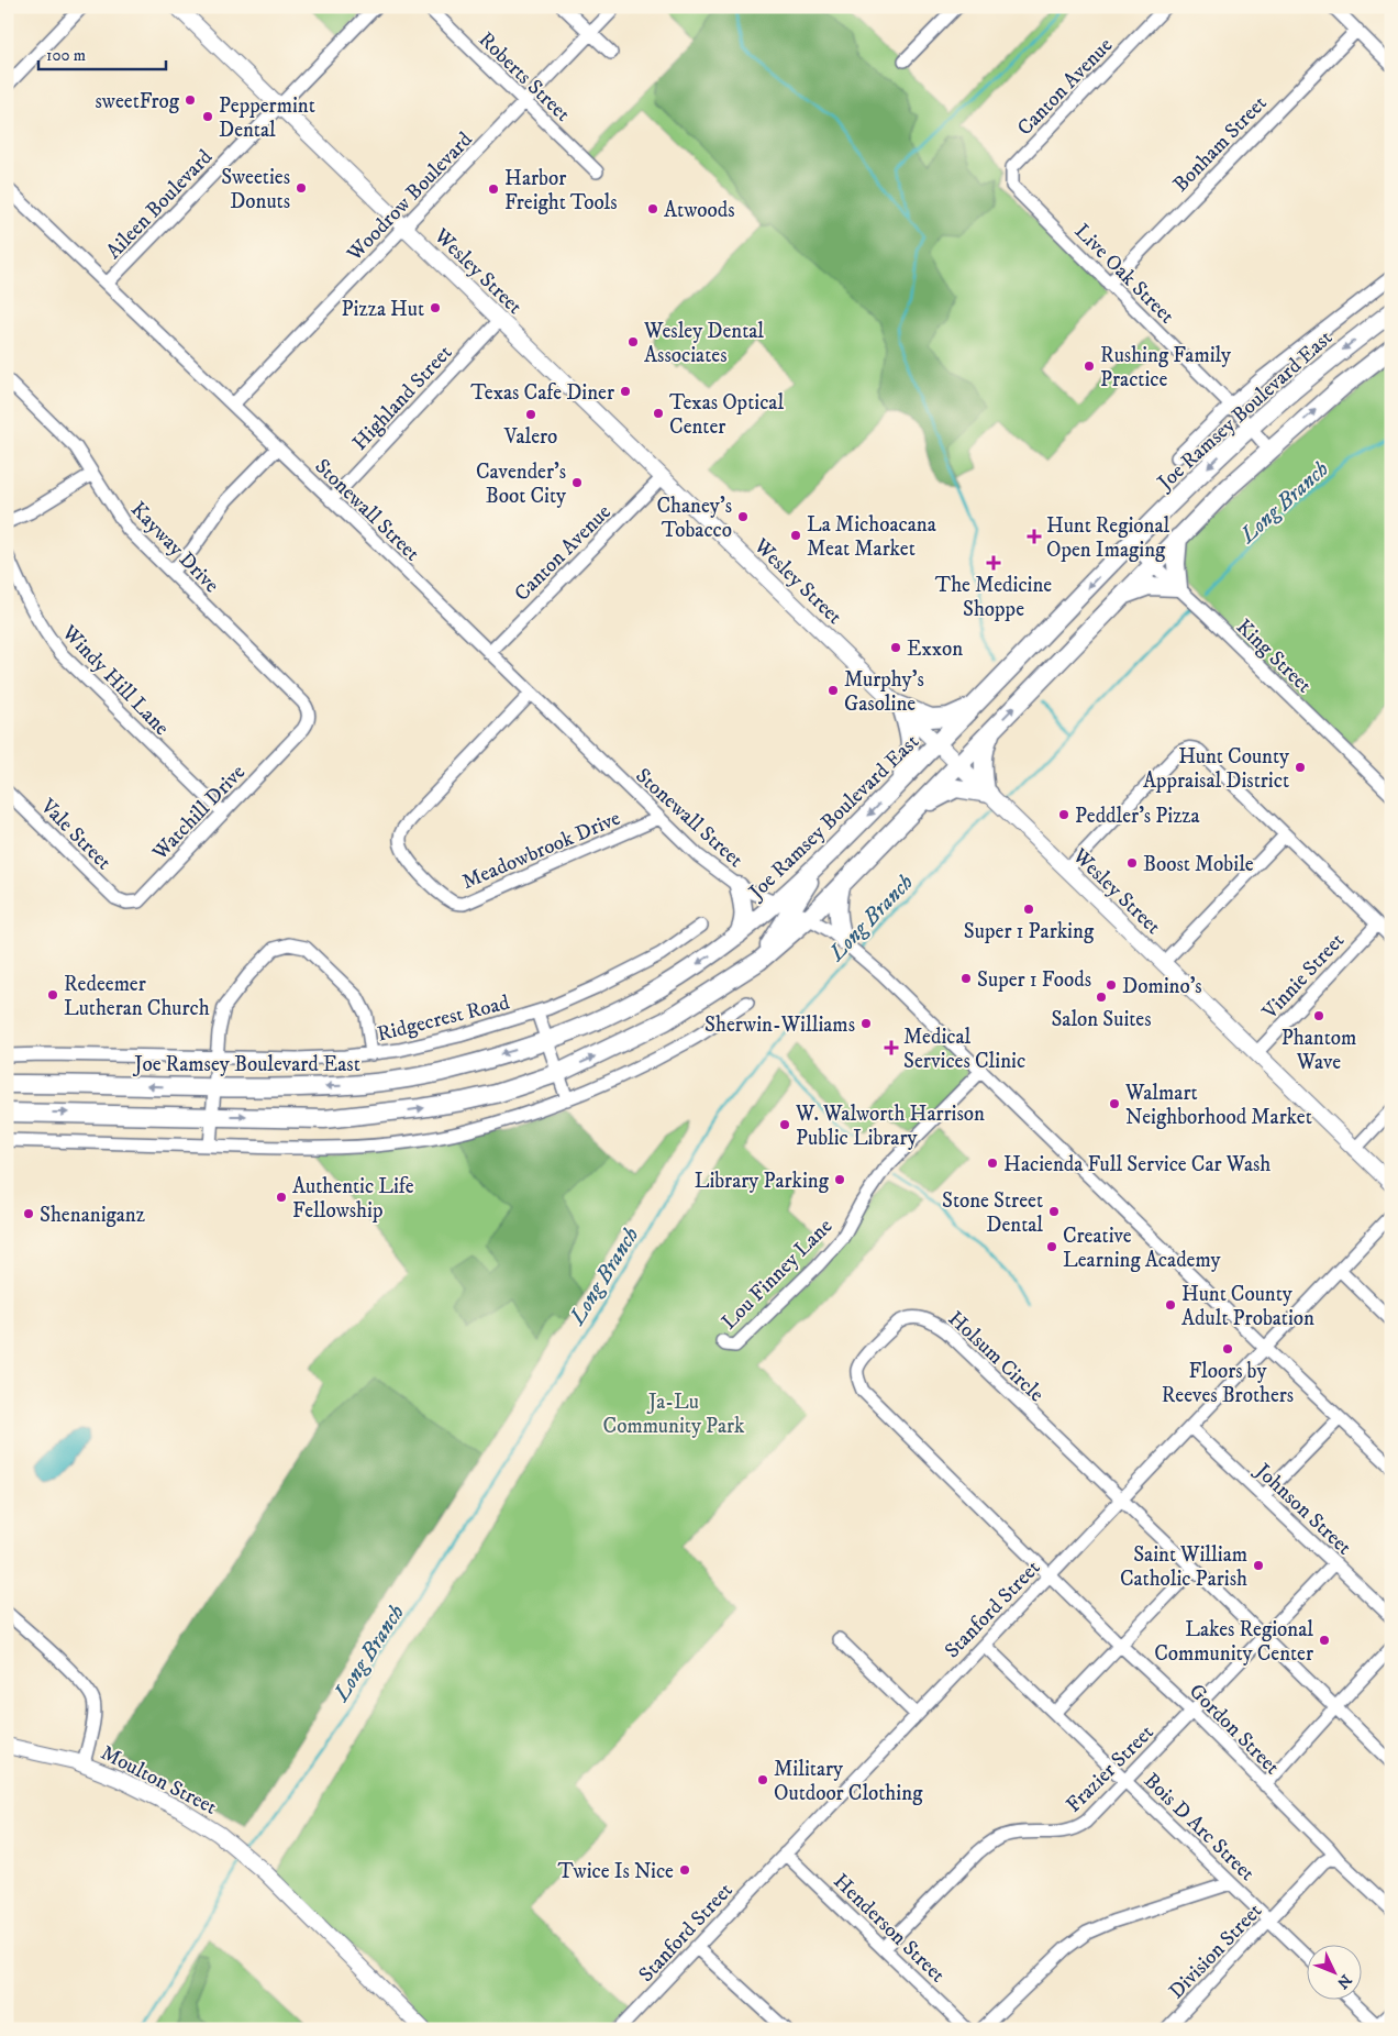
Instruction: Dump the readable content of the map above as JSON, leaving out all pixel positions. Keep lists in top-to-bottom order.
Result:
{
  "streets": {
    "highway": ["Joe Ramsey Boulevard East"],
    "main road": ["Wesley Street", "Moulton Street"],
    "street": [
      "Roberts Street",
      "Canton Avenue",
      "Bonham Street",
      "Woodrow Boulevard",
      "Aileen Boulevard",
      "Live Oak Street",
      "Highland Street",
      "Stonewall Street",
      "Kayway Drive",
      "King Street",
      "Windy Hill Lane",
      "Watchill Drive",
      "Vale Street",
      "Meadowbrook Drive",
      "Vinnie Street",
      "Ridgecrest Road",
      "Lou Finney Lane",
      "Holsum Circle",
      "Johnson Street",
      "Stanford Street",
      "Gordon Street",
      "Frazier Street",
      "Bois D Arc Street",
      "Henderson Street",
      "Division Street"
    ]
  },
  "crossings": [
    ["Roberts Street", "Woodrow Boulevard"],
    ["Canton Avenue", "Wesley Street"],
    ["Canton Avenue", "Live Oak Street"],
    ["Canton Avenue", "Stonewall Street"],
    ["Bonham Street", "Live Oak Street"],
    ["Woodrow Boulevard", "Wesley Street"],
    ["Woodrow Boulevard", "Stonewall Street"],
    ["Aileen Boulevard", "Wesley Street"],
    ["Aileen Boulevard", "Stonewall Street"],
    ["Wesley Street", "Highland Street"],
    ["Wesley Street", "Joe Ramsey Boulevard East"],
    ["Wesley Street", "Vinnie Street"],
    ["Live Oak Street", "Joe Ramsey Boulevard East"],
    ["Highland Street", "Stonewall Street"],
    ["Joe Ramsey Boulevard East", "Stonewall Street"],
    ["Joe Ramsey Boulevard East", "King Street"],
    ["Stonewall Street", "Meadowbrook Drive"],
    ["Stonewall Street", "Lou Finney Lane"],
    ["Stonewall Street", "Stanford Street"],
    ["Kayway Drive", "Watchill Drive"],
    ["Windy Hill Lane", "Watchill Drive"],
    ["Watchill Drive", "Vale Street"],
    ["Holsum Circle", "Stanford Street"],
    ["Holsum Circle", "Gordon Street"],
    ["Holsum Circle", "Frazier Street"],
    ["Johnson Street", "Stanford Street"],
    ["Johnson Street", "Frazier Street"],
    ["Stanford Street", "Gordon Street"],
    ["Stanford Street", "Bois D Arc Street"],
    ["Stanford Street", "Henderson Street"],
    ["Gordon Street", "Frazier Street"],
    ["Gordon Street", "Division Street"],
    ["Frazier Street", "Bois D Arc Street"],
    ["Frazier Street", "Henderson Street"],
    ["Bois D Arc Street", "Division Street"]
  ],
  "water": ["Long Branch"],
  "parks": ["Ja-Lu Community Park"],
  "places": {
    "other": [
      "sweetFrog",
      "Peppermint Dental",
      "Sweeties Donuts",
      "Harbor Freight Tools",
      "Atwoods",
      "Pizza Hut",
      "Wesley Dental Associates",
      "Rushing Family Practice",
      "Texas Cafe Diner",
      "Texas Optical Center",
      "Valero",
      "Cavender's Boot City",
      "Chaney's Tobacco",
      "La Michoacana Meat Market",
      "Exxon",
      "Murphy's Gasoline",
      "Hunt County Appraisal District",
      "Peddler's Pizza",
      "Boost Mobile",
      "Super 1 Parking",
      "Super 1 Foods",
      "Domino's",
      "Redeemer Lutheran Church",
      "Salon Suites",
      "Phantom Wave",
      "Sherwin-Williams",
      "Walmart Neighborhood Market",
      "W. Walworth Harrison Public Library",
      "Hacienda Full Service Car Wash",
      "Library Parking",
      "Authentic Life Fellowship",
      "Stone Street Dental",
      "Shenaniganz",
      "Creative Learning Academy",
      "Hunt County Adult Probation",
      "Floors by Reeves Brothers",
      "Saint William Catholic Parish",
      "Lakes Regional Community Center",
      "Military Outdoor Clothing",
      "Twice Is Nice"
    ],
    "health": ["Hunt Regional Open Imaging", "The Medicine Shoppe", "Medical Services Clinic"]
  },
  "scale_bar": "100 m",
  "north": "bottom right"
}
